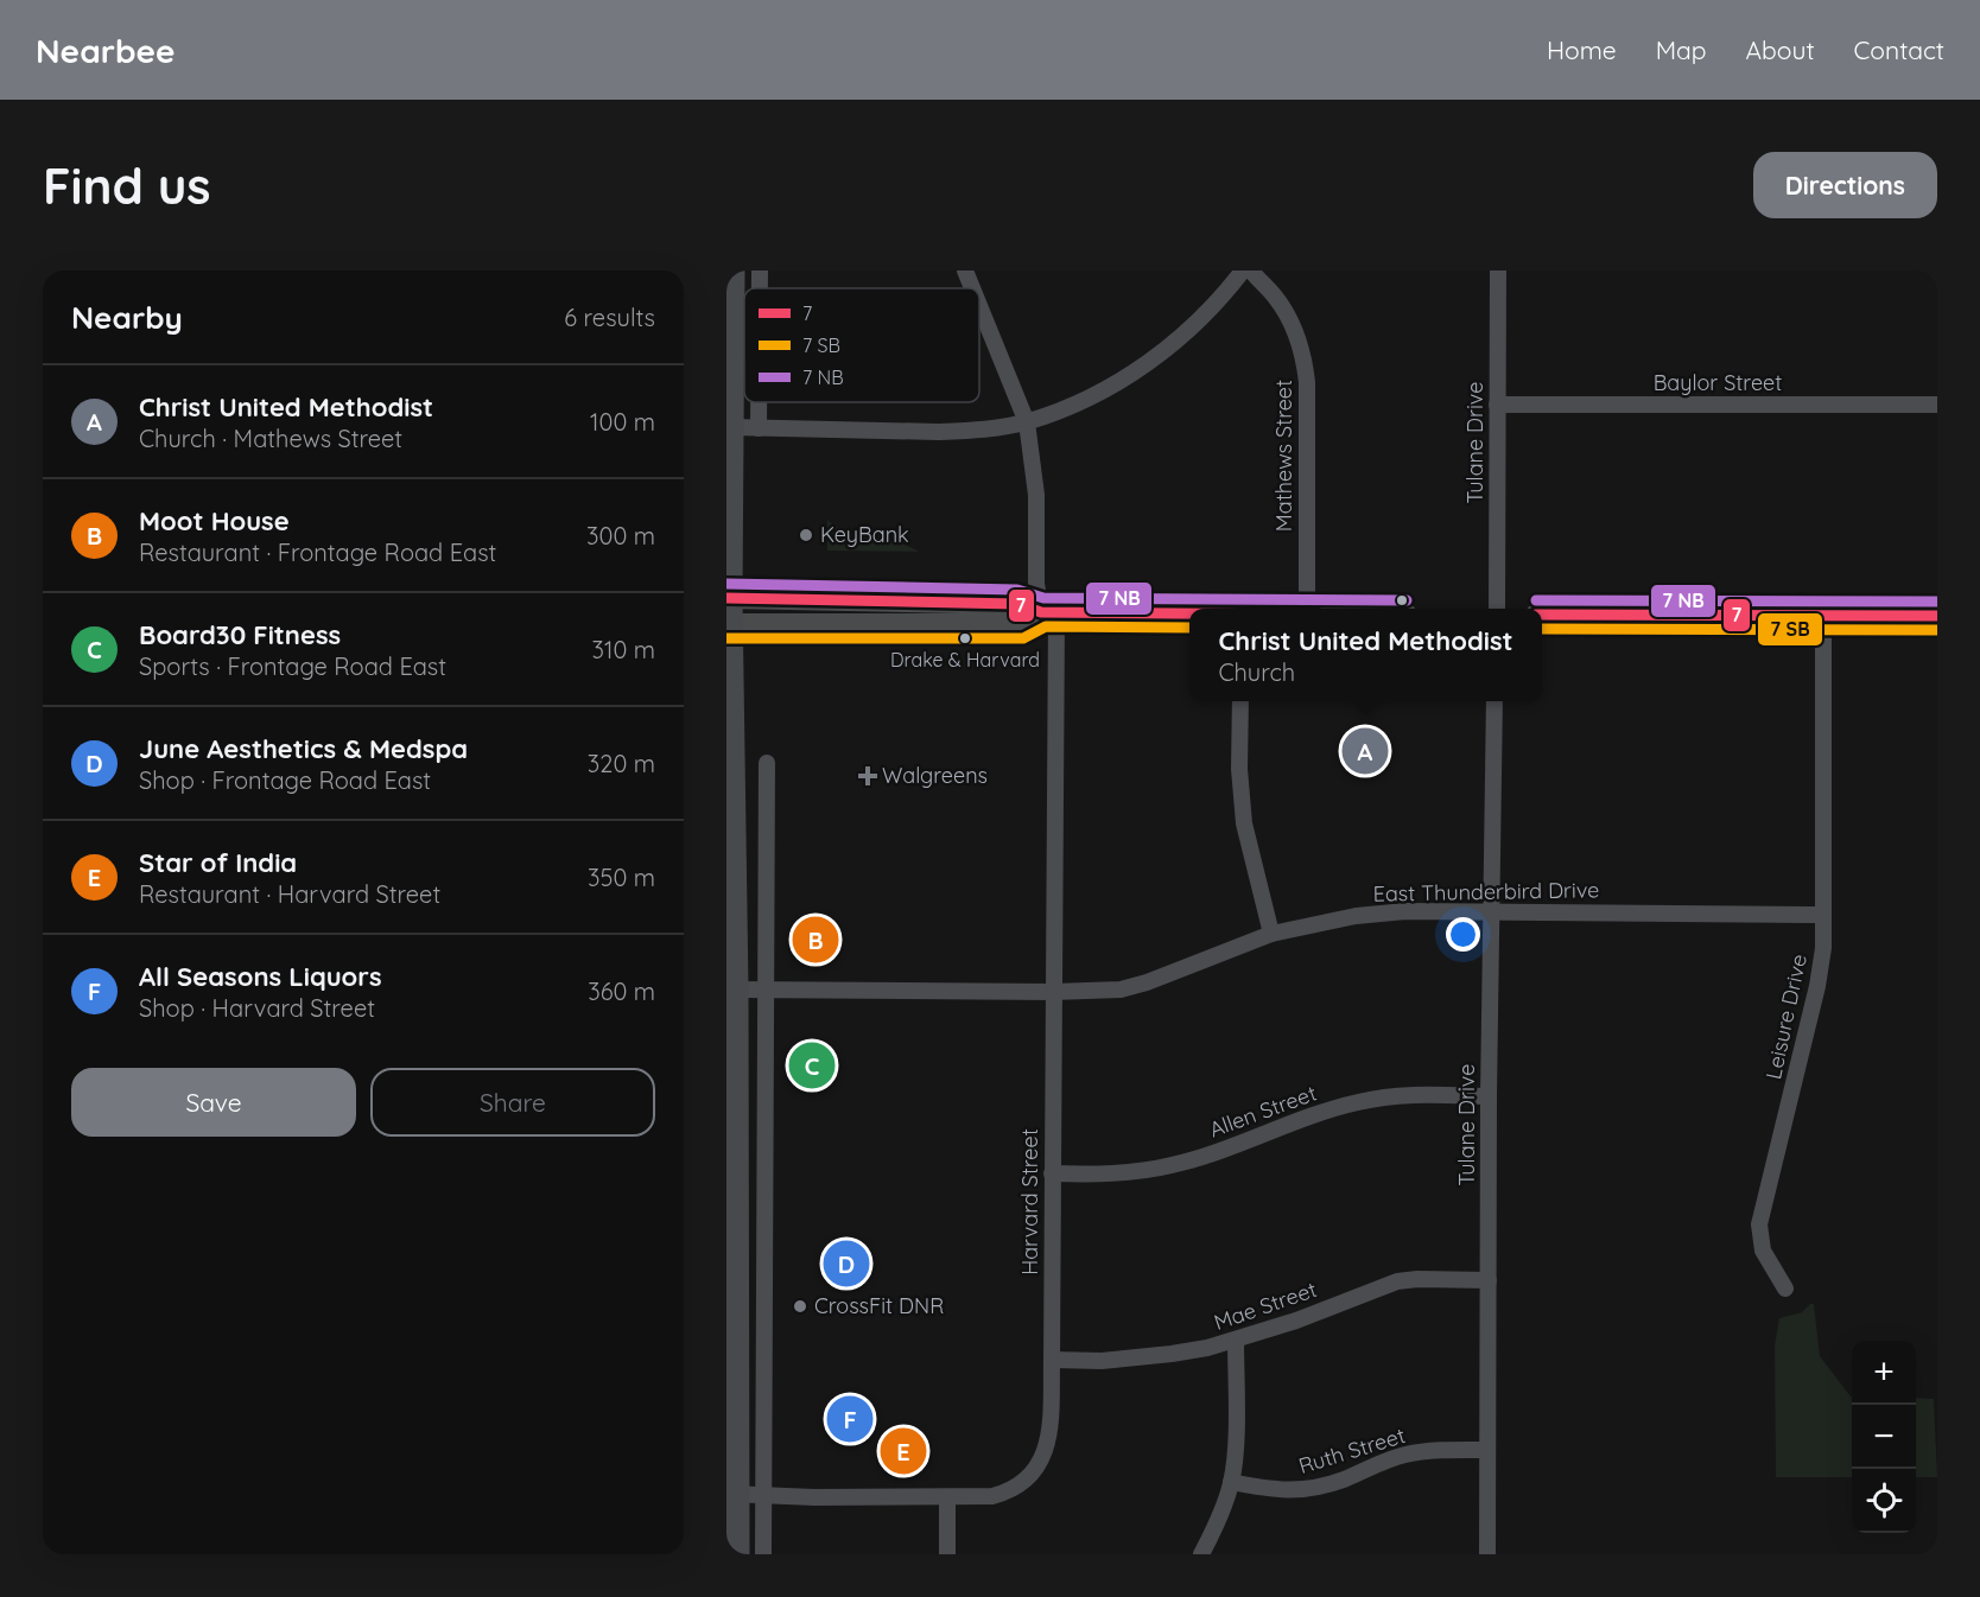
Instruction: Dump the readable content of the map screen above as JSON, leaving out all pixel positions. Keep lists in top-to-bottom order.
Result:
{
  "streets": {
    "street": [
      "Baylor Street",
      "Tulane Drive",
      "Mathews Street",
      "East Thunderbird Drive",
      "Leisure Drive",
      "Allen Street",
      "Harvard Street",
      "Mae Street",
      "Ruth Street"
    ]
  },
  "crossings": [
    ["Baylor Street", "Tulane Drive"],
    ["Tulane Drive", "East Thunderbird Drive"],
    ["Tulane Drive", "Allen Street"],
    ["Tulane Drive", "Mae Street"],
    ["Tulane Drive", "Ruth Street"],
    ["East Thunderbird Drive", "Leisure Drive"],
    ["East Thunderbird Drive", "Harvard Street"],
    ["Allen Street", "Harvard Street"],
    ["Harvard Street", "Mae Street"]
  ],
  "places": {
    "other": ["KeyBank", "Drake & Harvard", "CrossFit DNR"],
    "health": ["Walgreens"]
  },
  "lines": ["transit line 7"],
  "legend": ["7", "7 SB", "7 NB"],
  "page": {
    "header": "Nearbee",
    "nav": [
      "Home",
      "Map",
      "About",
      "Contact"
    ],
    "buttons": [
      "Directions",
      ["Save", "Share"]
    ],
    "title": "Find us",
    "heading": ["Nearby", "6 results"],
    "list": [
      {
        "mark": "A",
        "name": "Christ United Methodist",
        "note": "Church · Mathews Street",
        "value": "100 m"
      },
      {
        "mark": "B",
        "name": "Moot House",
        "note": "Restaurant · Frontage Road East",
        "value": "300 m"
      },
      {
        "mark": "C",
        "name": "Board30 Fitness",
        "note": "Sports · Frontage Road East",
        "value": "310 m"
      },
      {
        "mark": "D",
        "name": "June Aesthetics & Medspa",
        "note": "Shop · Frontage Road East",
        "value": "320 m"
      },
      {
        "mark": "E",
        "name": "Star of India",
        "note": "Restaurant · Harvard Street",
        "value": "350 m"
      },
      {
        "mark": "F",
        "name": "All Seasons Liquors",
        "note": "Shop · Harvard Street",
        "value": "360 m"
      }
    ],
    "popup": ["Christ United Methodist", "Church"],
    "pins": [
      "A",
      "B",
      "C",
      "D",
      "F",
      "E"
    ],
    "map_buttons": ["+", "−"]
  }
}
